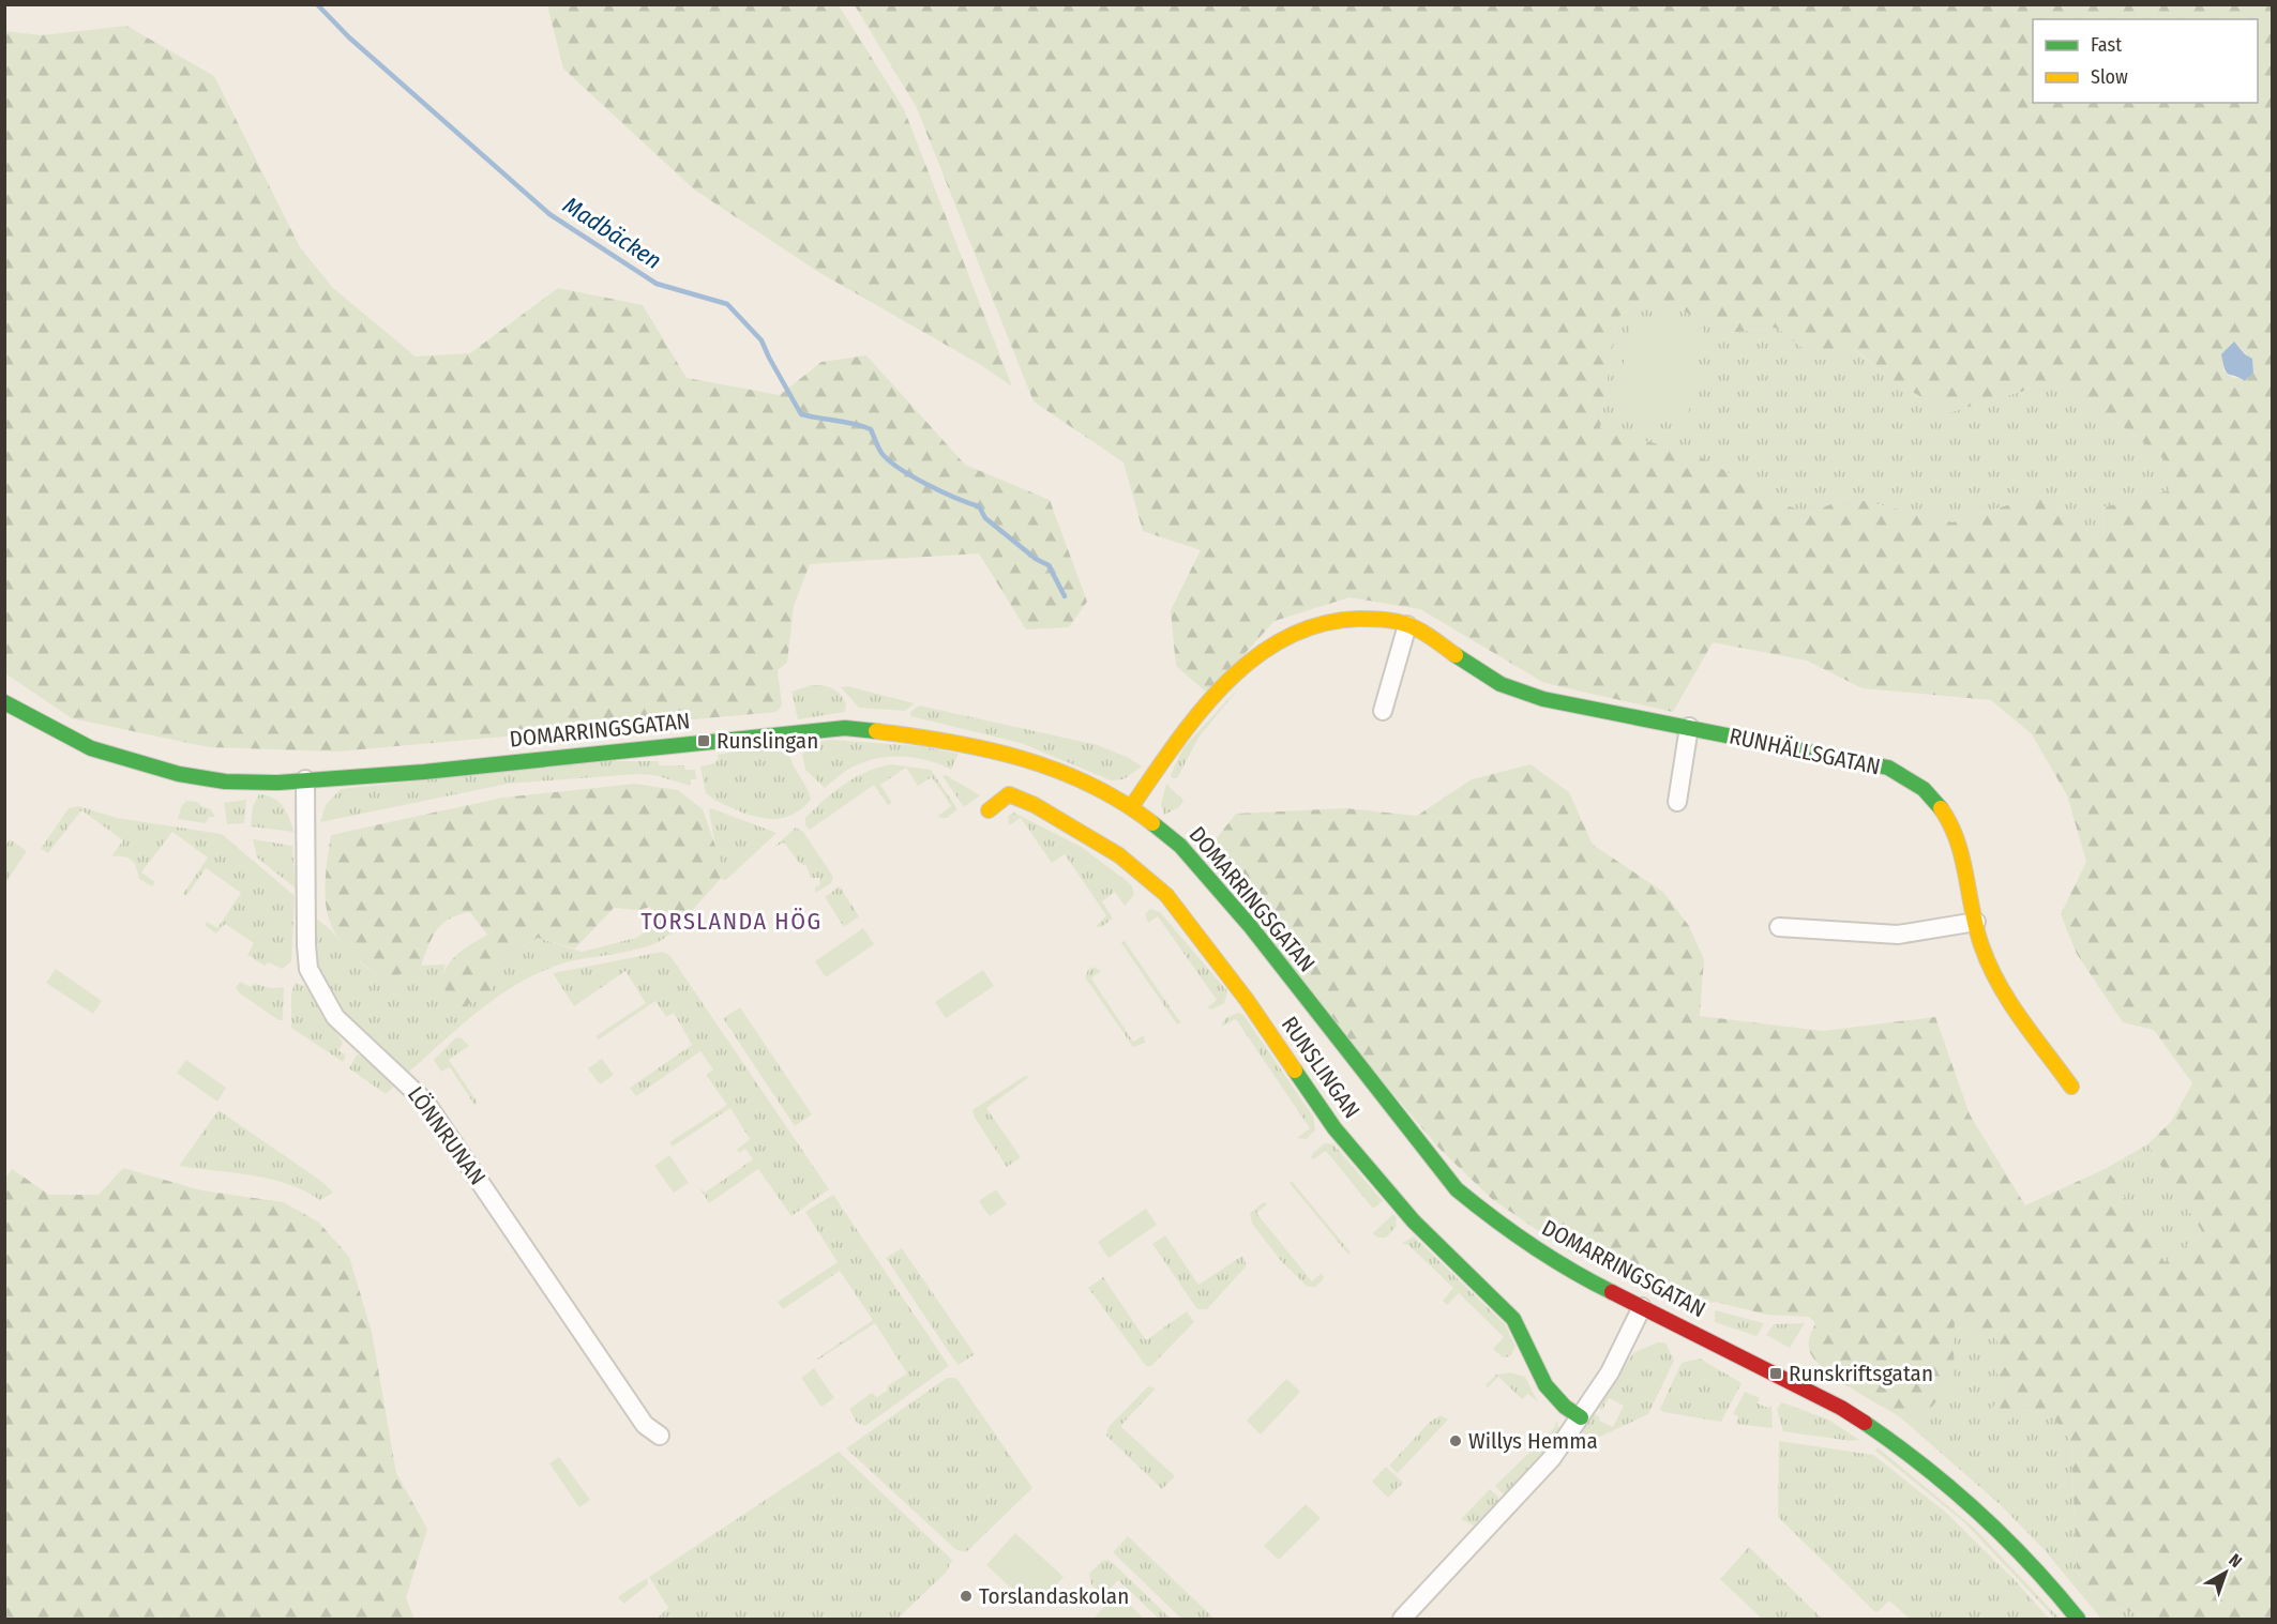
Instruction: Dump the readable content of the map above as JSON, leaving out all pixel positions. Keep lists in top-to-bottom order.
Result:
{
  "streets": {
    "street": [
      "DOMARRINGSGATAN",
      "RUNHÄLLSGATAN",
      "RUNSLINGAN",
      "LÖNNRUNAN"
    ]
  },
  "crossings": [
    ["DOMARRINGSGATAN", "RUNHÄLLSGATAN"],
    ["DOMARRINGSGATAN", "LÖNNRUNAN"]
  ],
  "districts": ["TORSLANDA HÖG"],
  "water": ["Madbäcken"],
  "places": {
    "transit": ["Runslingan", "Runskriftsgatan"],
    "other": ["Willys Hemma", "Torslandaskolan"]
  },
  "legend": ["Fast", "Slow"],
  "north": "top right"
}
